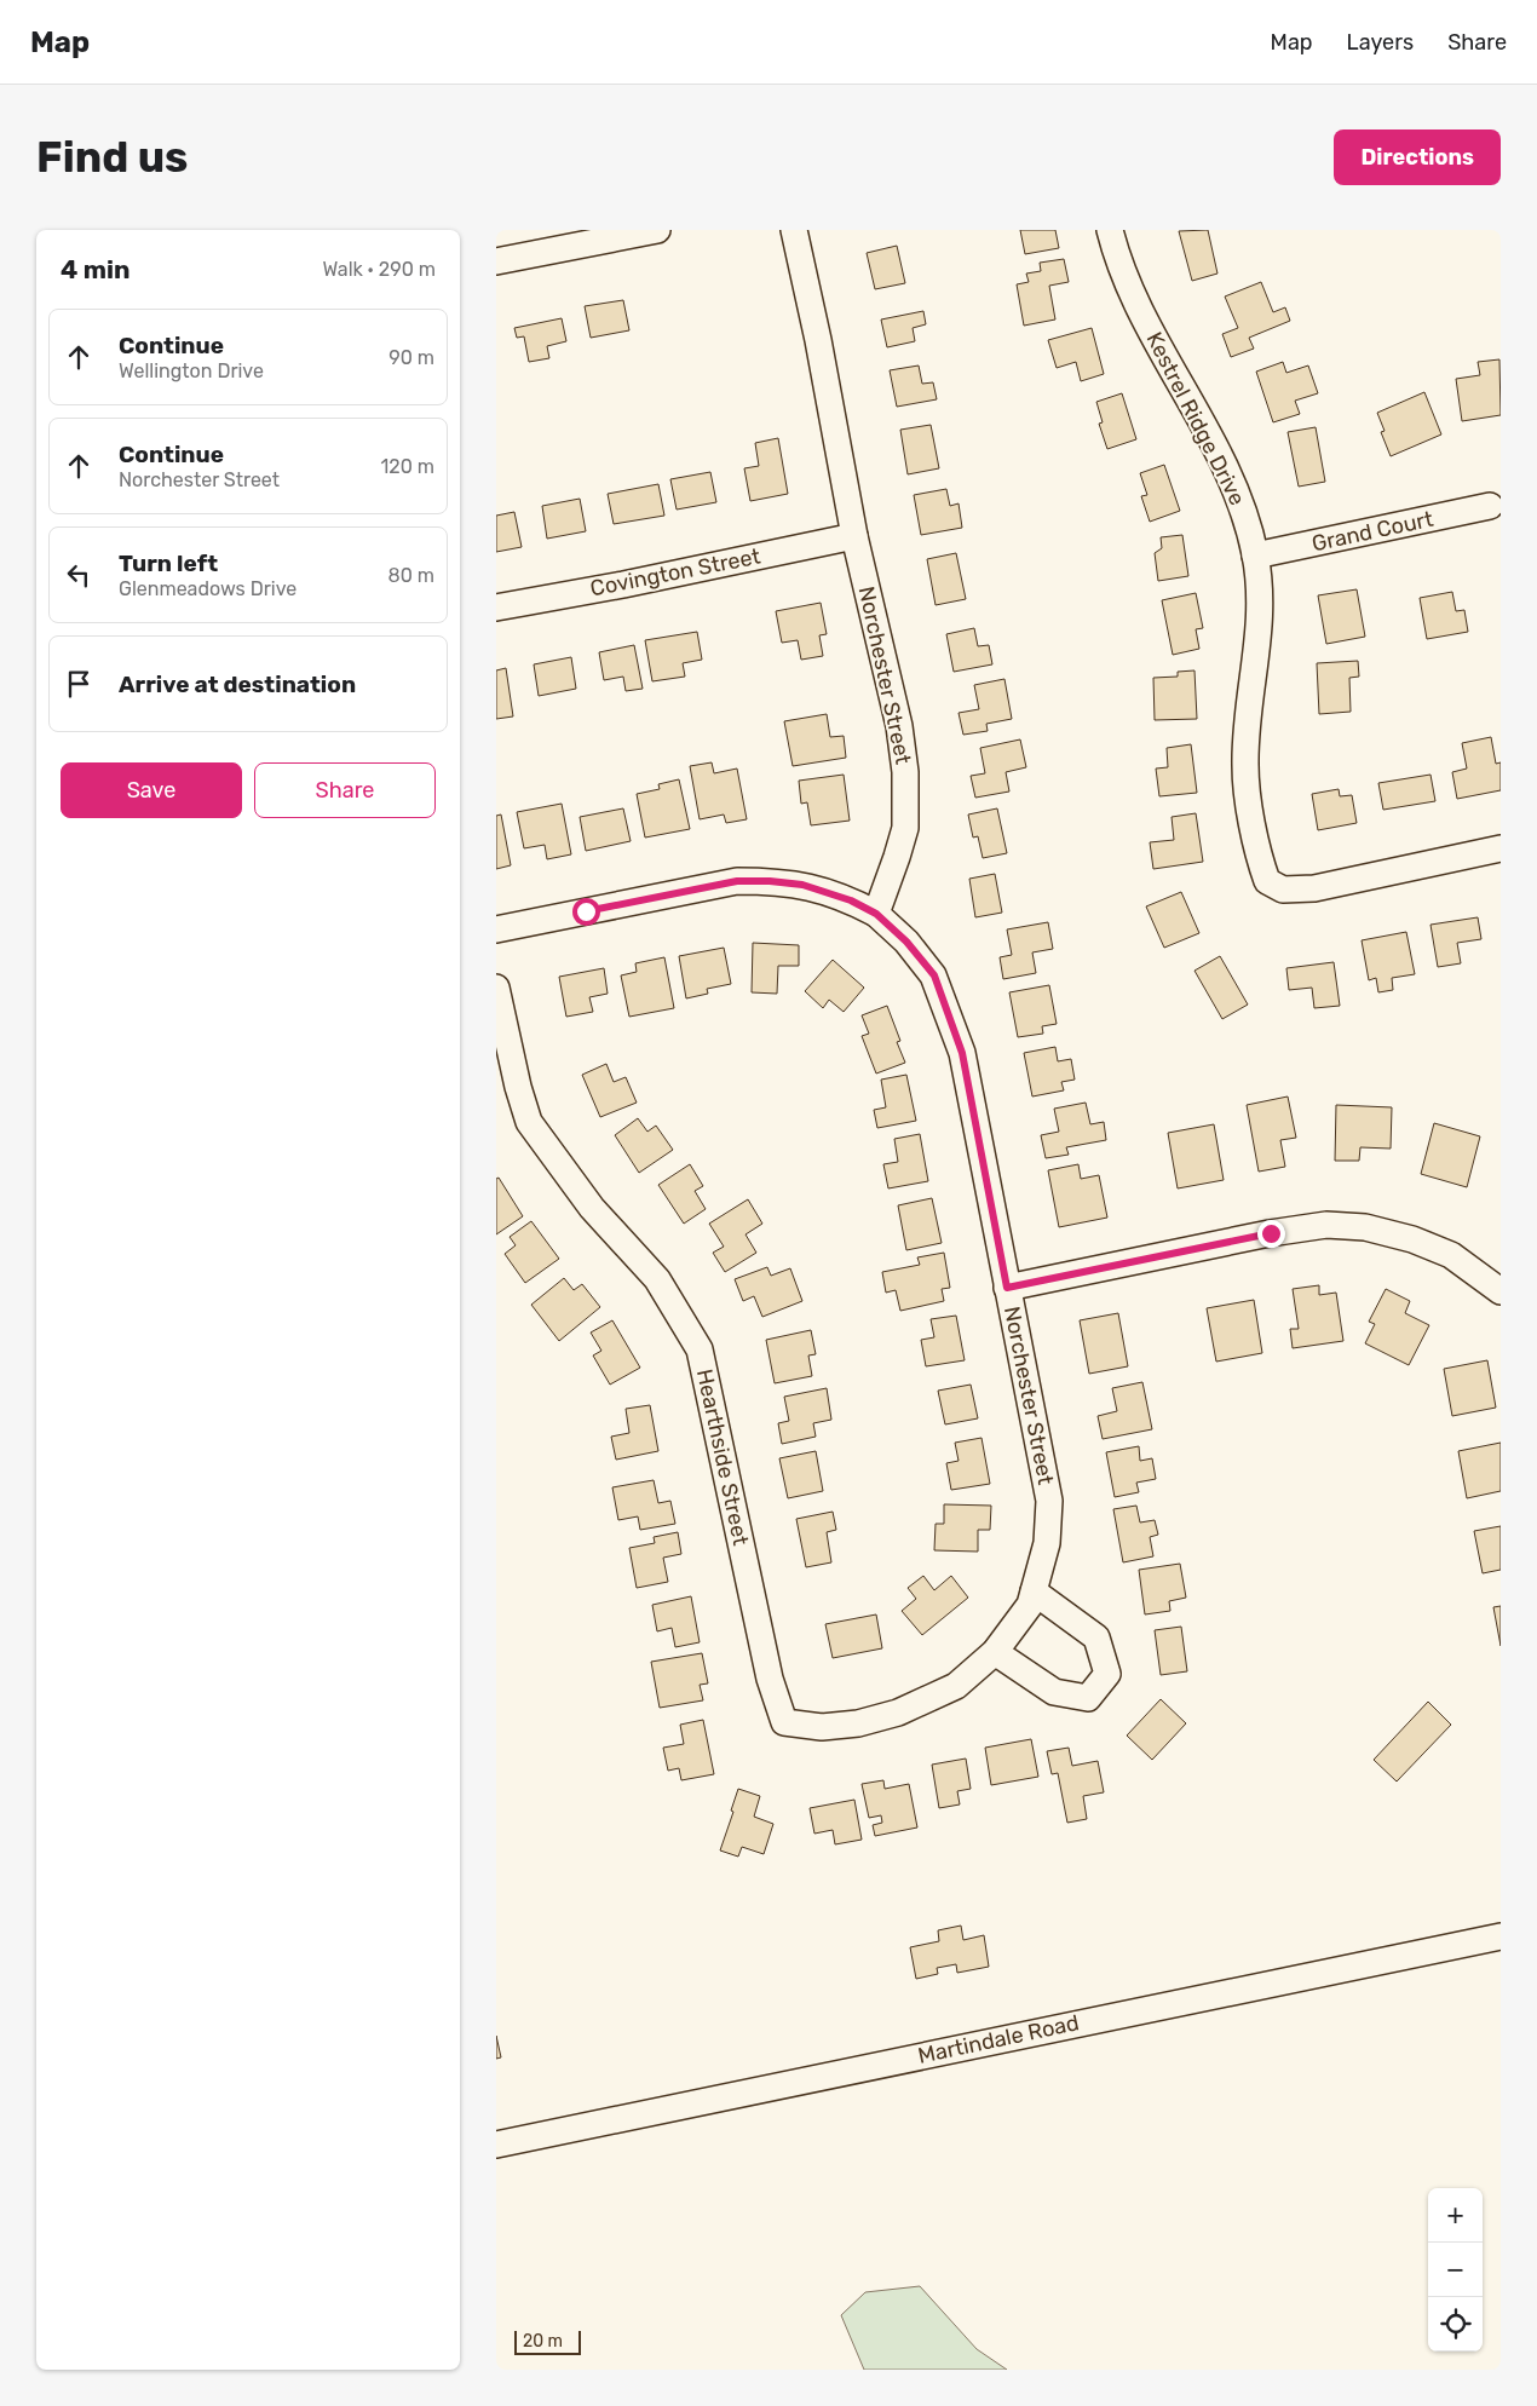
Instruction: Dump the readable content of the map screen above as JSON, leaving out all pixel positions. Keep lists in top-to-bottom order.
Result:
{
  "streets": {
    "street": [
      "Kestrel Ridge Drive",
      "Grand Court",
      "Covington Street",
      "Norchester Street",
      "Hearthside Street",
      "Martindale Road"
    ]
  },
  "crossings": [
    ["Kestrel Ridge Drive", "Grand Court"],
    ["Covington Street", "Norchester Street"],
    ["Norchester Street", "Hearthside Street"]
  ],
  "scale_bar": "20 m",
  "page": {
    "header": "Map",
    "nav": ["Map", "Layers", "Share"],
    "buttons": [
      "Directions",
      ["Save", "Share"]
    ],
    "title": "Find us",
    "heading": ["4 min", "Walk · 290 m"],
    "list": [
      ["Continue", "Wellington Drive", "90 m"],
      ["Continue", "Norchester Street", "120 m"],
      ["Turn left", "Glenmeadows Drive", "80 m"],
      "Arrive at destination"
    ],
    "map_buttons": ["+", "−"],
    "scale": "20 m"
  }
}
